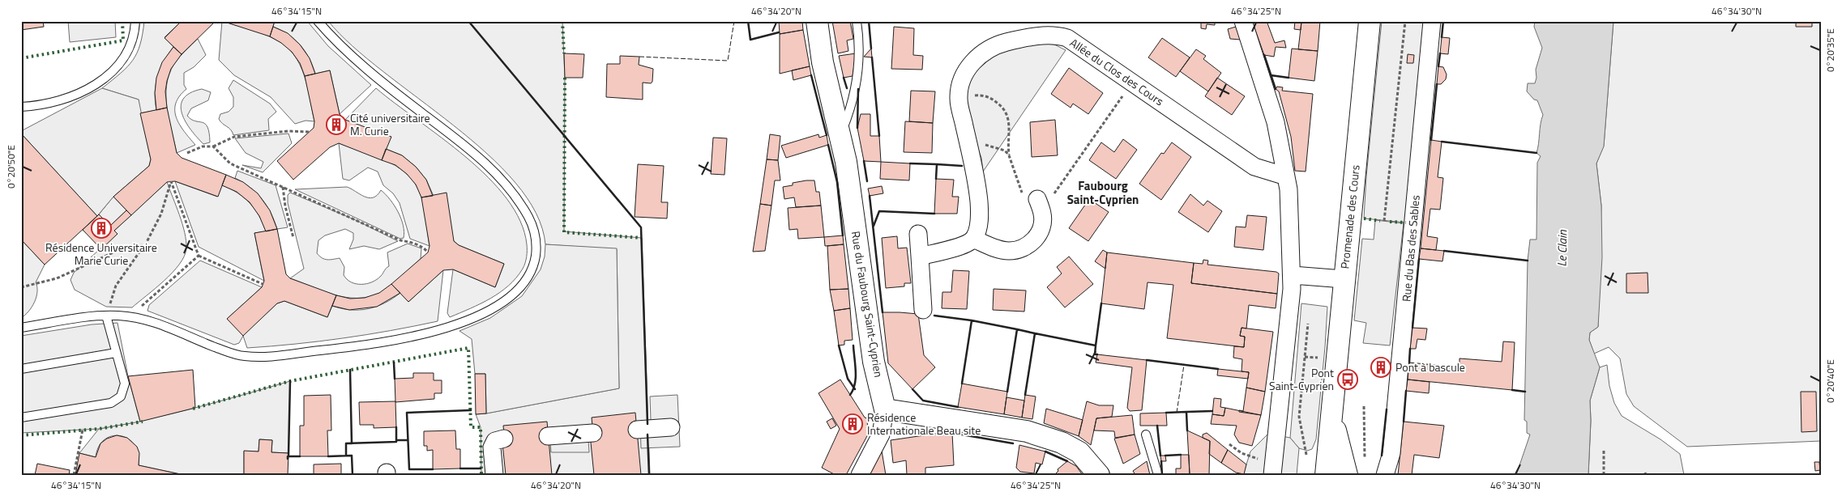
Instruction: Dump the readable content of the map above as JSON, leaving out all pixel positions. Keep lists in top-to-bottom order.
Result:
{
  "streets": {
    "street": [
      "Allée du Clos des Cours",
      "Promenade des Cours",
      "Rue du Bas des Sables",
      "Rue du Faubourg Saint-Cyprien"
    ]
  },
  "districts": ["Faubourg Saint-Cyprien"],
  "water": ["Le Clain"],
  "places": {
    "building": [
      "Cité universitaire M. Curie",
      "Résidence Universitaire Marie Curie",
      "Pont à bascule",
      "Résidence Internationale Beau site"
    ],
    "bus stop": ["Pont Saint-Cyprien"]
  },
  "coordinates": [
    "46°34'15\"N",
    "46°34'20\"N",
    "46°34'25\"N",
    "46°34'30\"N",
    "0°20'35\"E",
    "0°20'50\"E",
    "0°20'40\"E"
  ]
}
